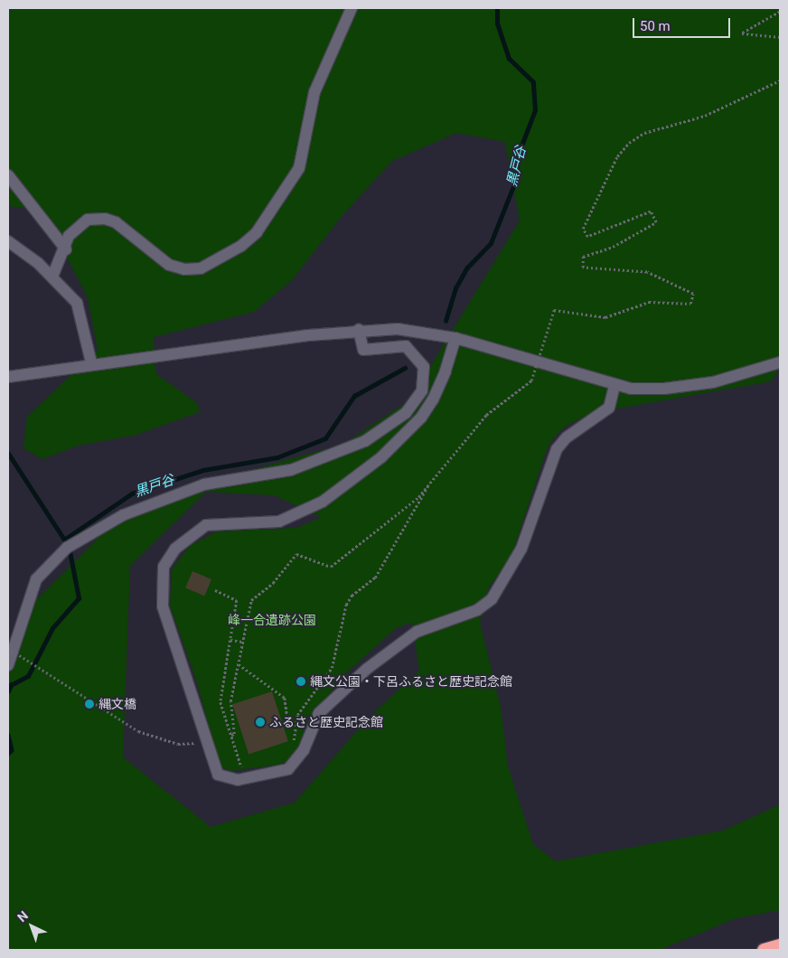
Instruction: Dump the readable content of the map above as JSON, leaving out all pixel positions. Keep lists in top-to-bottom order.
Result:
{
  "water": ["黒戸谷"],
  "parks": ["峰一合遺跡公園"],
  "places": ["縄文公園・下呂ふるさと歴史記念館", "縄文橋", "ふるさと歴史記念館"],
  "scale_bar": "50 m",
  "north": "top left"
}
